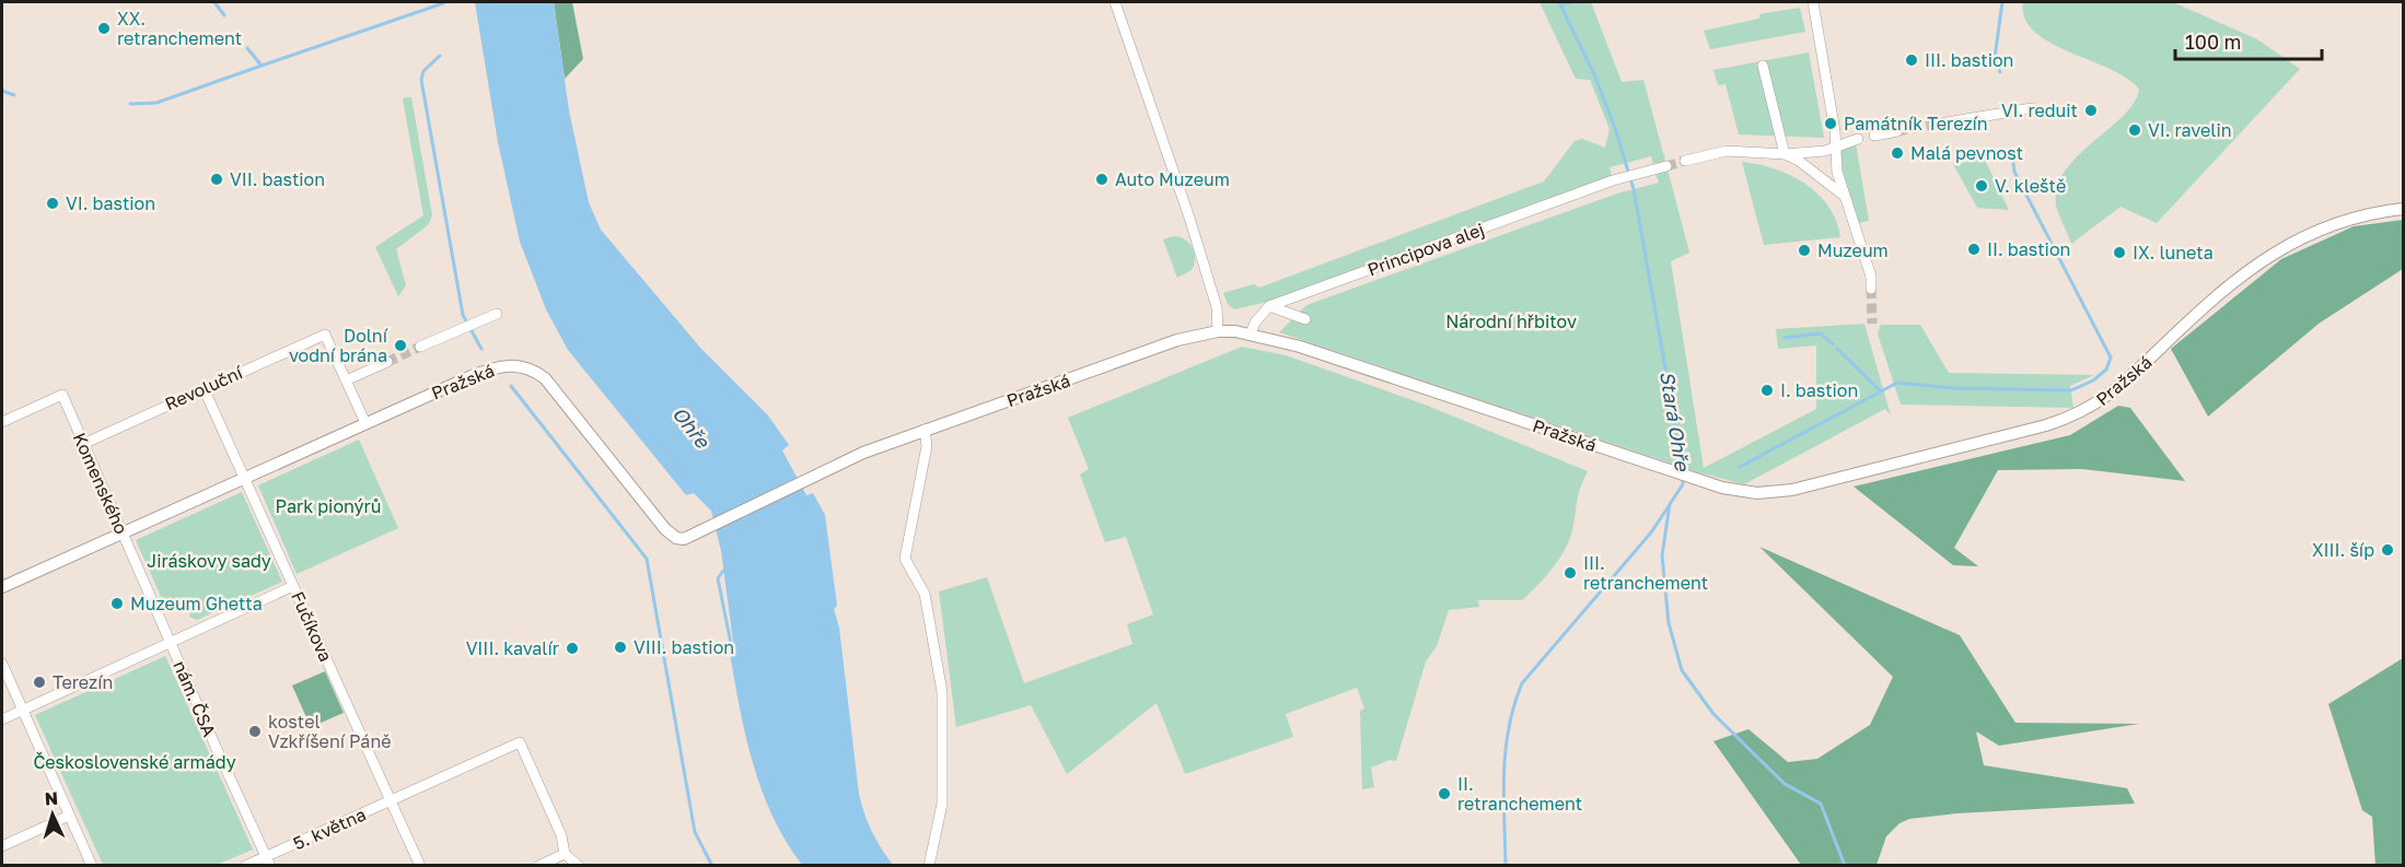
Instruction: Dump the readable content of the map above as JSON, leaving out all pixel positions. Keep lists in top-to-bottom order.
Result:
{
  "streets": {
    "main road": ["Pražská"],
    "street": [
      "Principova alej",
      "Revoluční",
      "Komenského",
      "Fučíkova",
      "nám. ČSA",
      "5. května"
    ]
  },
  "crossings": [
    ["Pražská", "Komenského"],
    ["Pražská", "Fučíkova"],
    ["Revoluční", "Komenského"],
    ["Revoluční", "Fučíkova"],
    ["Komenského", "nám. ČSA"],
    ["Fučíkova", "5. května"],
    ["nám. ČSA", "5. května"]
  ],
  "water": ["Stará Ohře", "Ohře"],
  "parks": [
    "Národní hřbitov",
    "Park pionýrů",
    "Jiráskovy sady",
    "Československé armády"
  ],
  "places": [
    "XX. retranchement",
    "III. bastion",
    "VI. reduit",
    "Památník Terezín",
    "VI. ravelin",
    "Malá pevnost",
    "VII. bastion",
    "Auto Muzeum",
    "V. kleště",
    "VI. bastion",
    "II. bastion",
    "Muzeum",
    "IX. luneta",
    "Dolní vodní brána",
    "I. bastion",
    "XIII. šíp",
    "III. retranchement",
    "Muzeum Ghetta",
    "VIII. bastion",
    "VIII. kavalír",
    "Terezín",
    "kostel Vzkříšení Páně",
    "II. retranchement"
  ],
  "scale_bar": "100 m",
  "north": "top"
}
